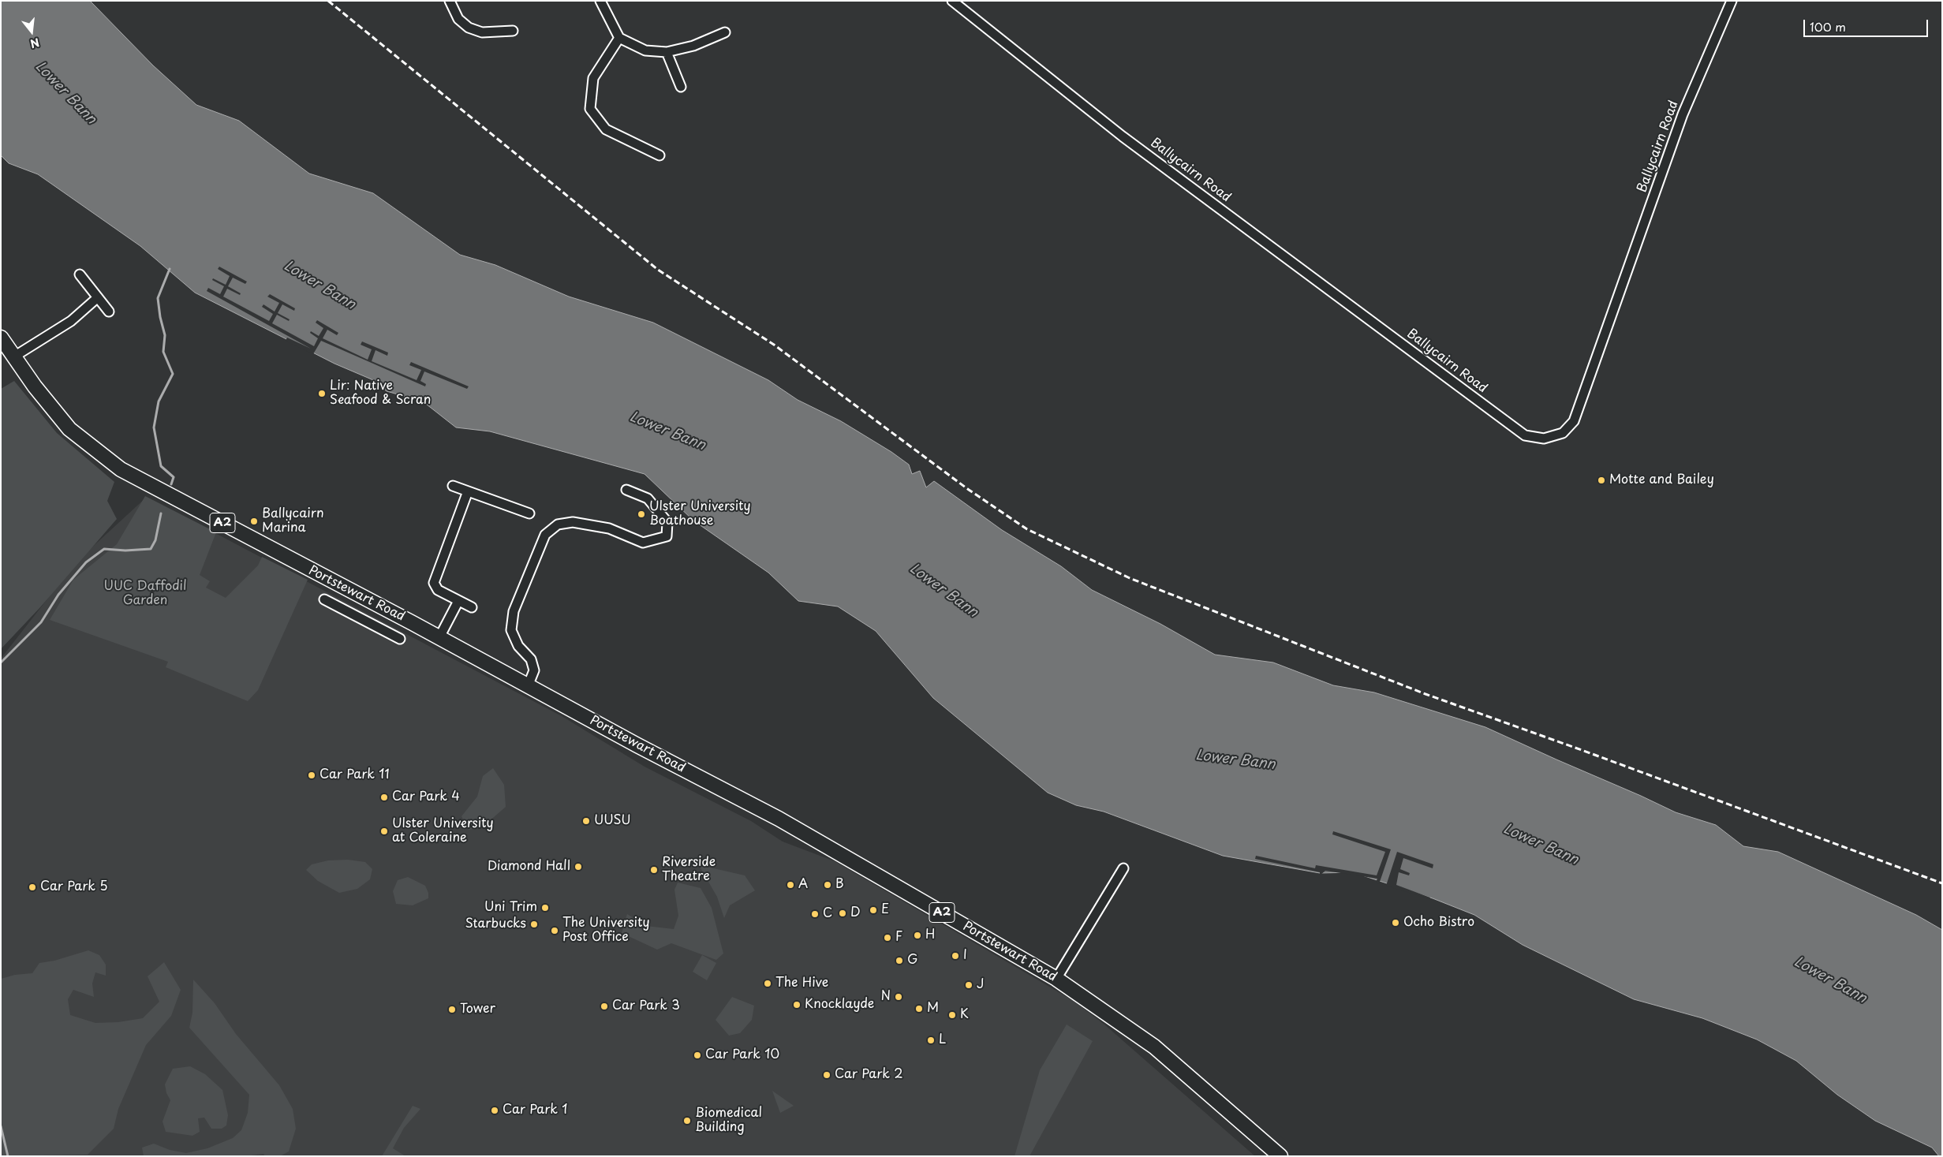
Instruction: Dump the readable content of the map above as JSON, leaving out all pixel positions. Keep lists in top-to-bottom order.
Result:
{
  "streets": {
    "main road": ["A2", "Portstewart Road"],
    "street": ["Ballycairn Road"]
  },
  "water": ["Lower Bann"],
  "parks": ["UUC Daffodil Garden"],
  "places": [
    "Lir: Native Seafood & Scran",
    "Motte and Bailey",
    "Ulster University Boathouse",
    "Ballycairn Marina",
    "Car Park 11",
    "Car Park 4",
    "UUSU",
    "Ulster University at Coleraine",
    "Diamond Hall",
    "Riverside Theatre",
    "A",
    "B",
    "Car Park 5",
    "Uni Trim",
    "E",
    "D",
    "C",
    "Ocho Bistro",
    "Starbucks",
    "The University Post Office",
    "H",
    "F",
    "I",
    "G",
    "The Hive",
    "J",
    "N",
    "Knocklayde",
    "Car Park 3",
    "M",
    "Tower",
    "K",
    "L",
    "Car Park 10",
    "Car Park 2",
    "Car Park 1",
    "Biomedical Building"
  ],
  "scale_bar": "100 m",
  "north": "bottom"
}
